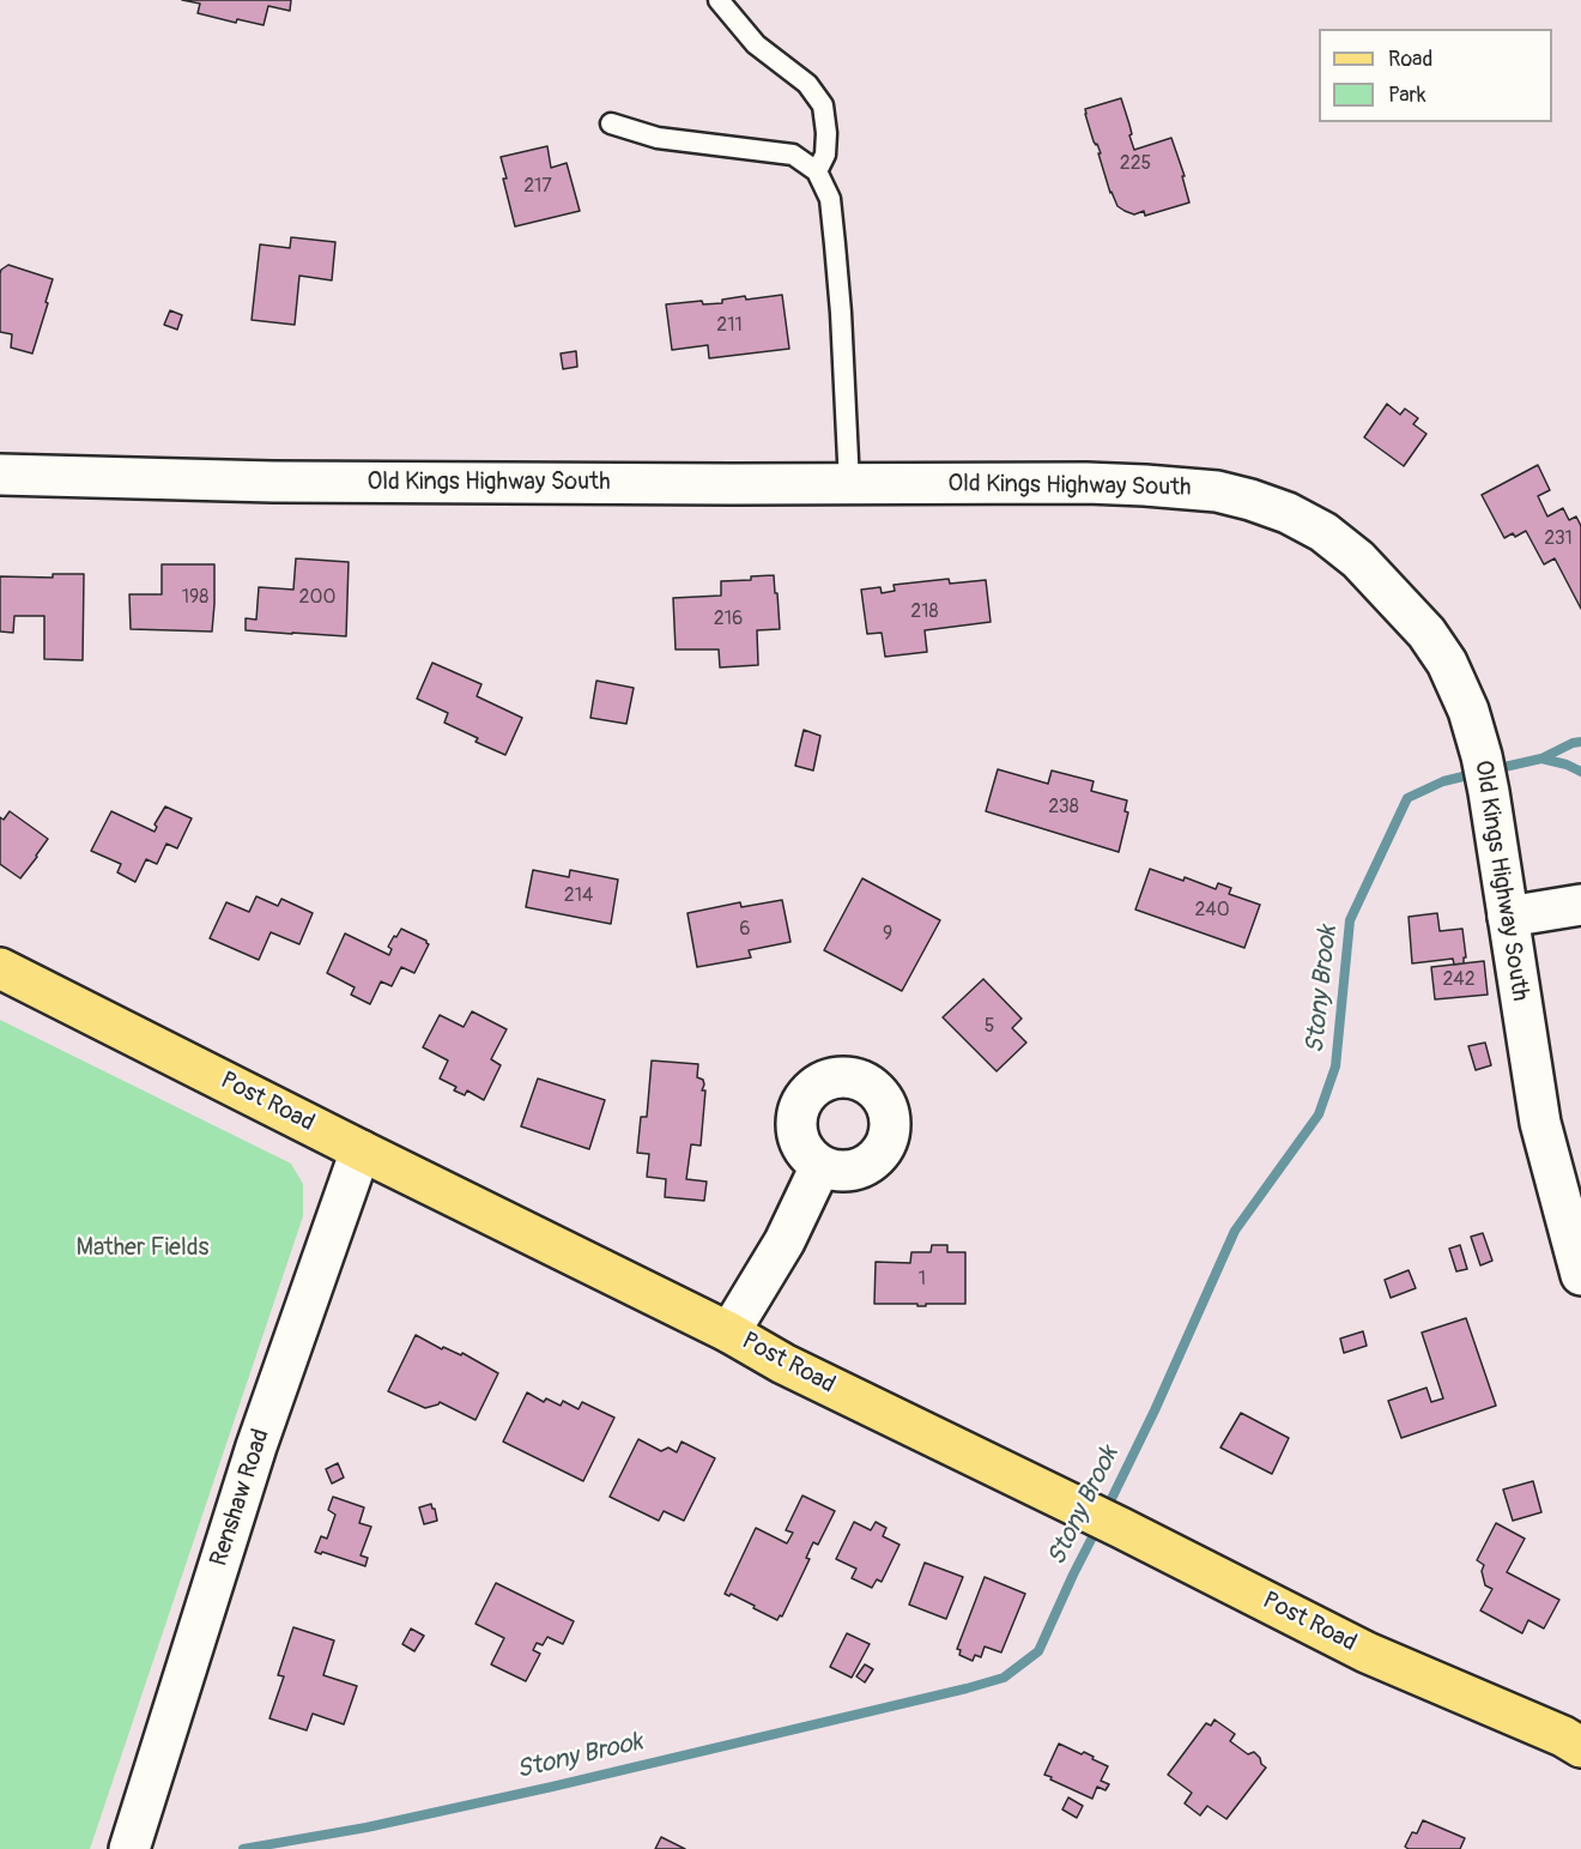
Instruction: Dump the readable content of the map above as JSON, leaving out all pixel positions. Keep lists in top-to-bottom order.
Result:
{
  "streets": {
    "main road": ["Post Road"],
    "street": ["Old Kings Highway South", "Renshaw Road"]
  },
  "crossings": [
    ["Post Road", "Renshaw Road"]
  ],
  "water": ["Stony Brook"],
  "parks": ["Mather Fields"],
  "house_numbers": [
    "225",
    "217",
    "211",
    "231",
    "198",
    "200",
    "218",
    "216",
    "238",
    "214",
    "240",
    "6",
    "9",
    "242",
    "5",
    "1"
  ],
  "legend": ["Road", "Park"]
}
